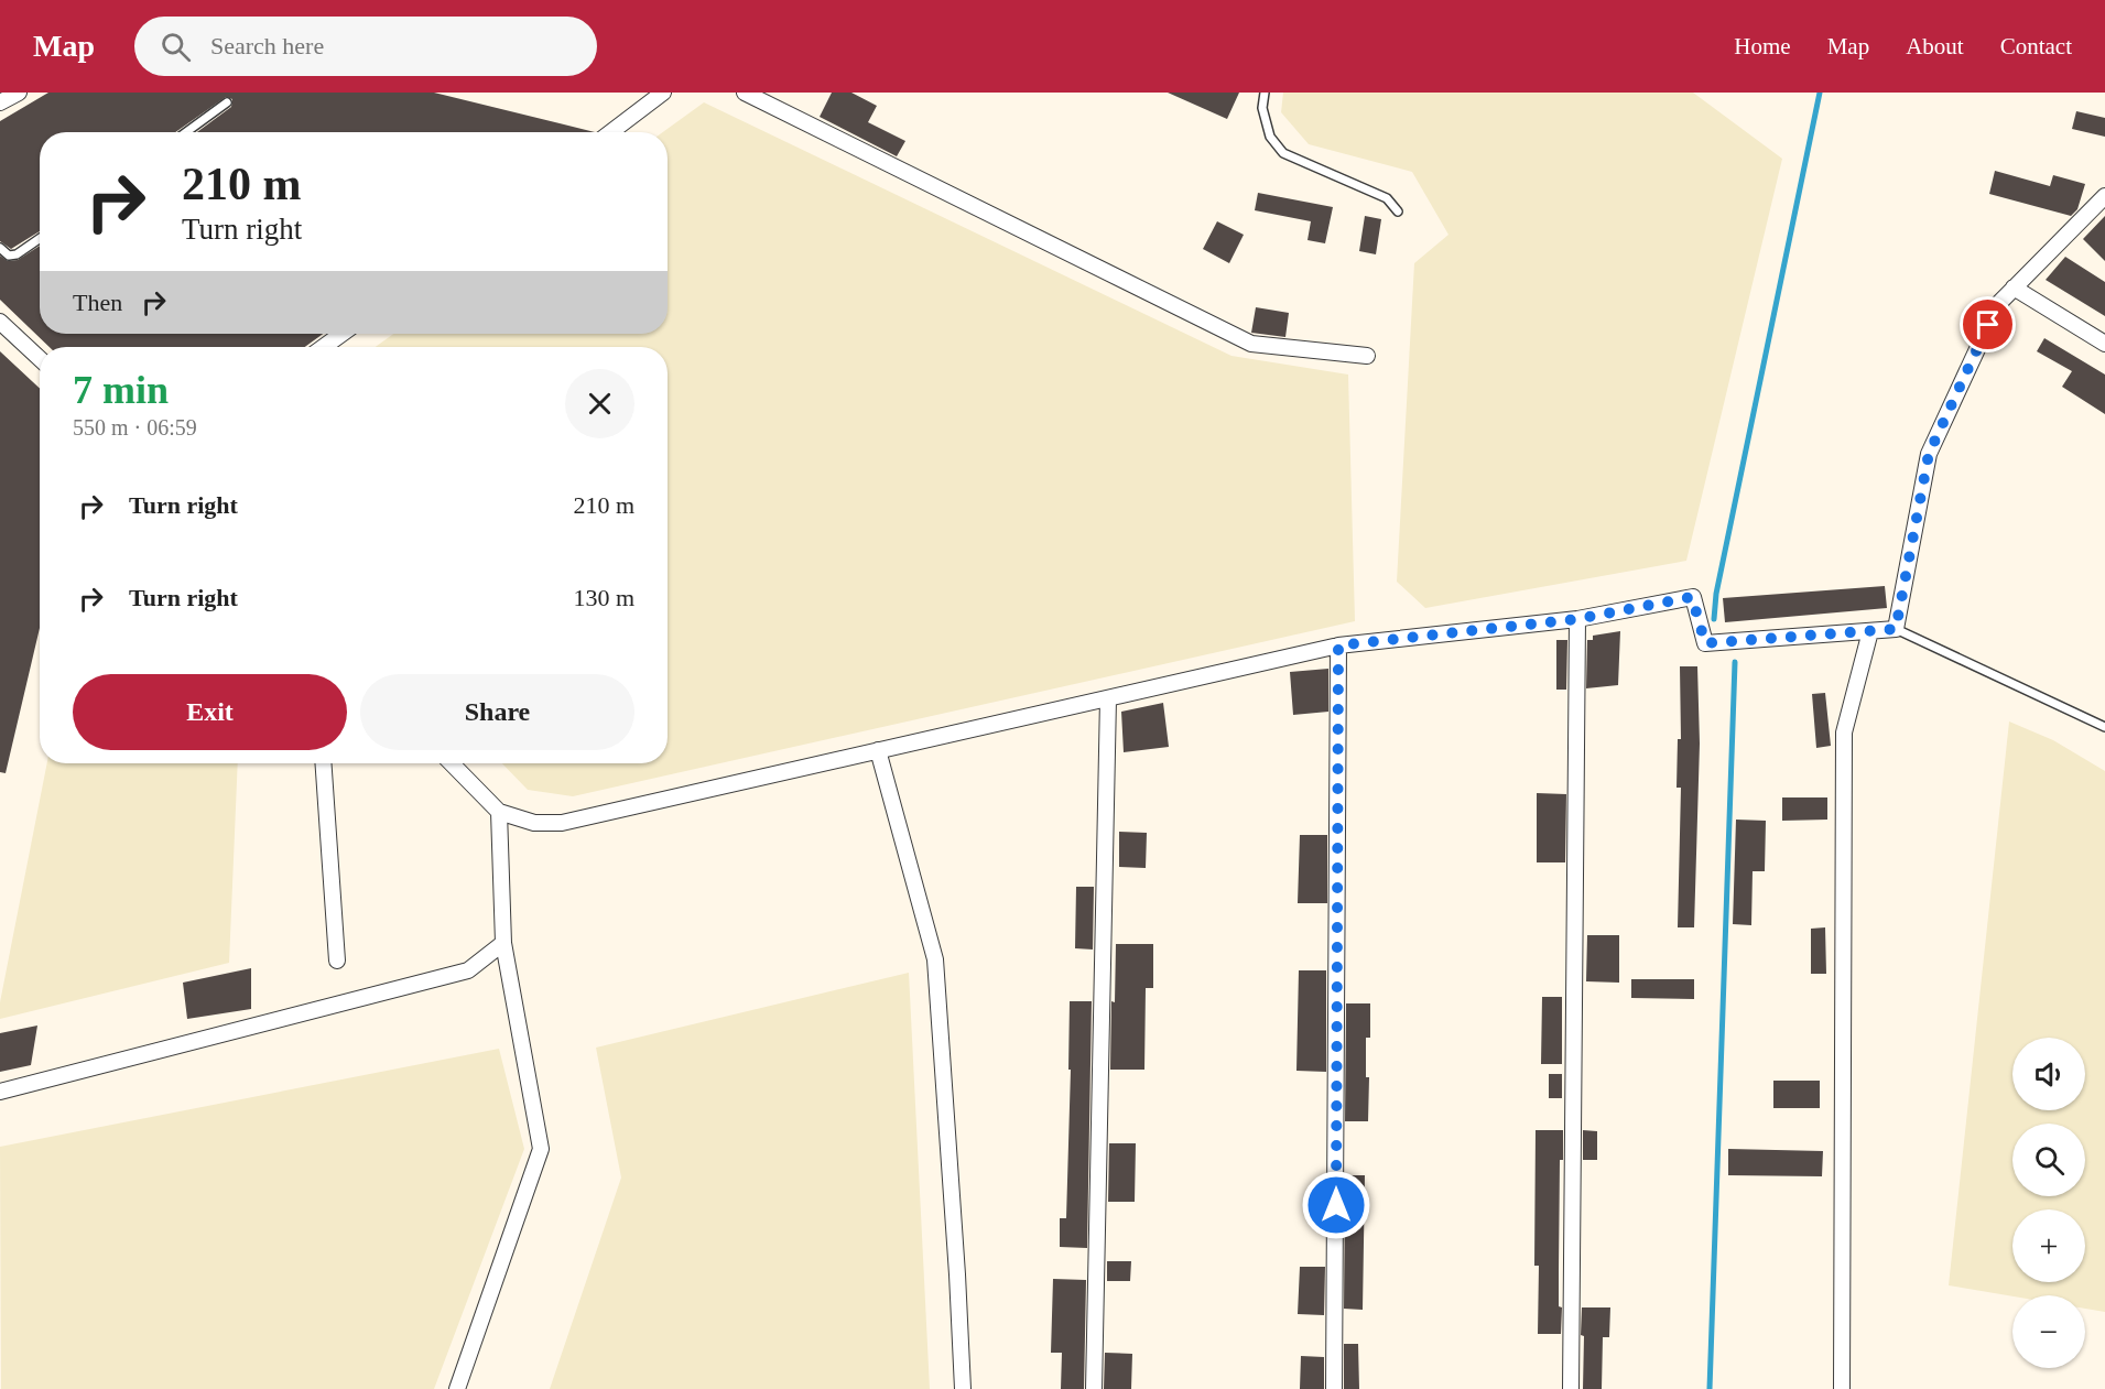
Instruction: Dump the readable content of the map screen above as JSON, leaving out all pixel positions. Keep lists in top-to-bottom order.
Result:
{
  "page": {
    "header": "Map",
    "search": "Search here",
    "nav": [
      "Home",
      "Map",
      "About",
      "Contact"
    ],
    "turn": ["210 m", "Turn right"],
    "then": "Then",
    "heading": ["7 min", "550 m · 06:59"],
    "list": [
      {
        "name": "Turn right",
        "value": "210 m"
      },
      {
        "name": "Turn right",
        "value": "130 m"
      }
    ],
    "buttons": ["Exit", "Share"],
    "map_buttons": ["+", "−"]
  }
}
